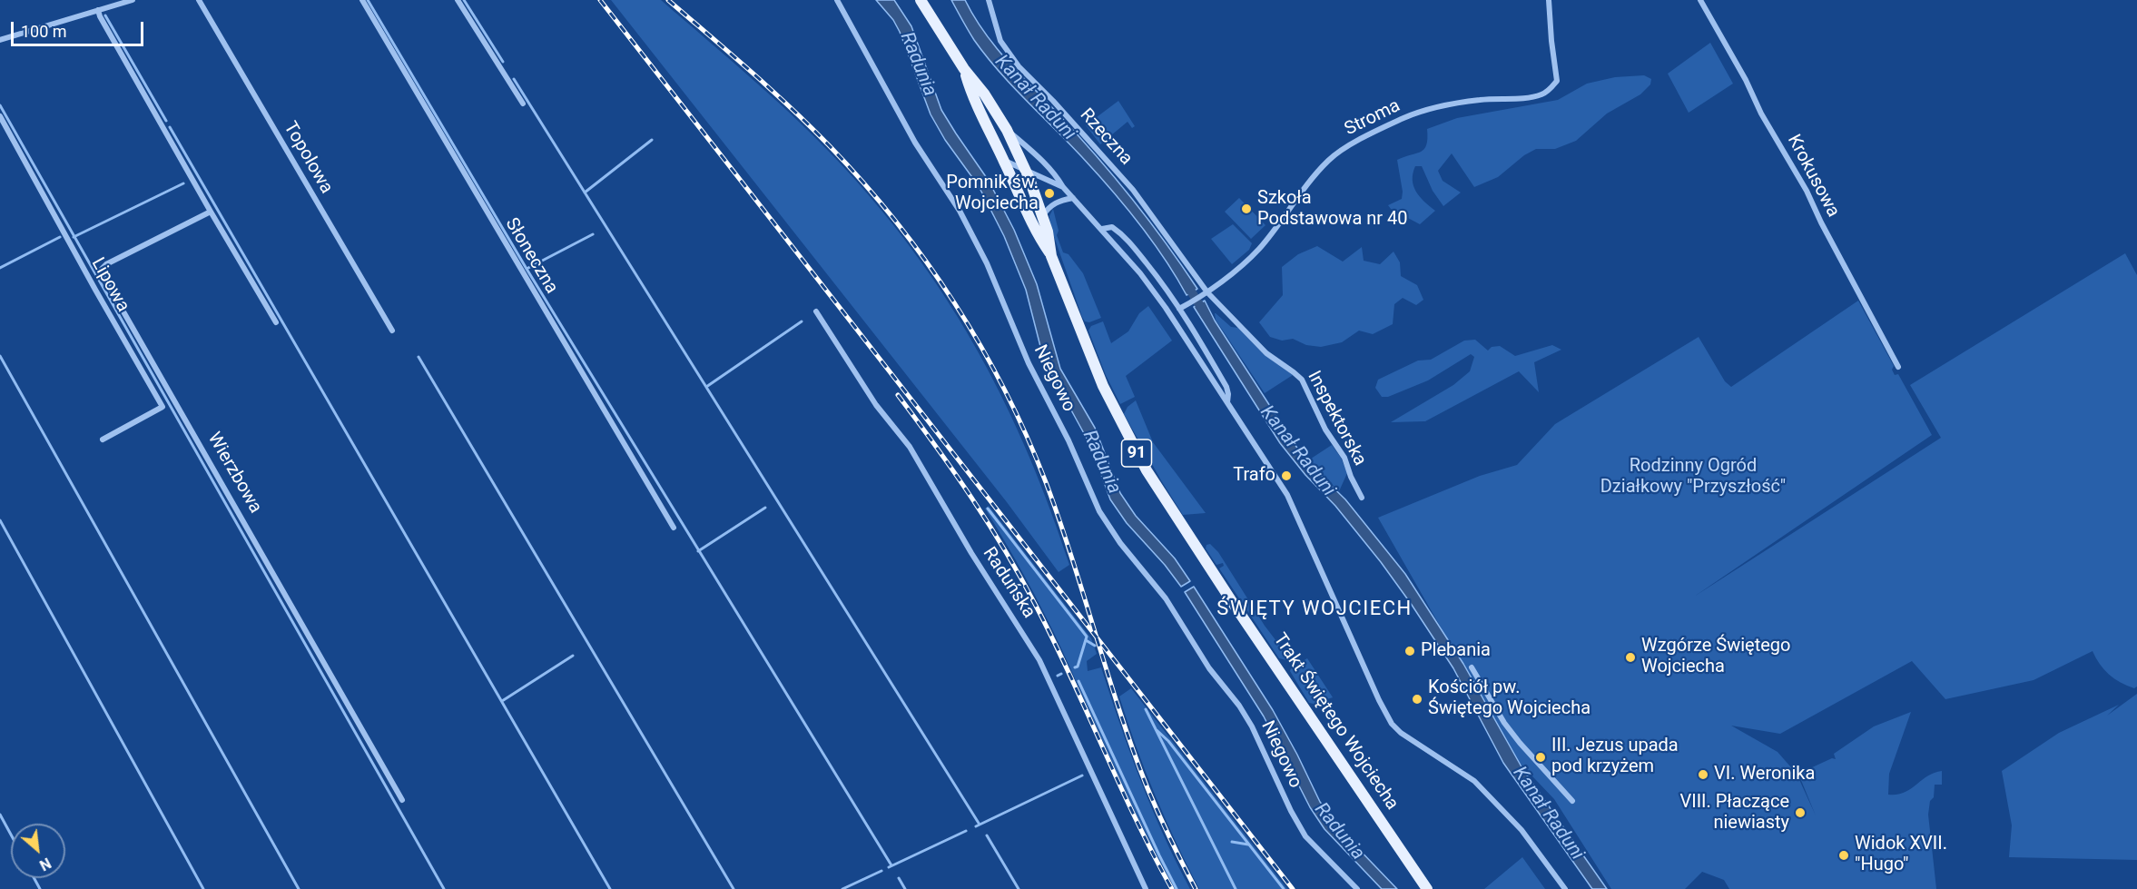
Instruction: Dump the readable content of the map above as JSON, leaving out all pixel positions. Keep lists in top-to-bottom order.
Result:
{
  "streets": {
    "main road": ["91", "Trakt Świętego Wojciecha"],
    "street": [
      "Stroma",
      "Rzeczna",
      "Topolowa",
      "Krokusowa",
      "Słoneczna",
      "Lipowa",
      "Niegowo",
      "Inspektorska",
      "Wierzbowa",
      "Raduńska"
    ]
  },
  "crossings": [
    ["Stroma", "Rzeczna"],
    ["Stroma", "Inspektorska"],
    ["Rzeczna", "Inspektorska"]
  ],
  "districts": ["ŚWIĘTY WOJCIECH"],
  "water": ["Radunia", "Kanał Raduni"],
  "parks": ["Rodzinny Ogród Działkowy \"Przyszłość\""],
  "places": [
    "Pomnik św. Wojciecha",
    "Szkoła Podstawowa nr 40",
    "Trafo",
    "Plebania",
    "Wzgórze Świętego Wojciecha",
    "Kościół pw. Świętego Wojciecha",
    "III. Jezus upada pod krzyżem",
    "VI. Weronika",
    "VIII. Płaczące niewiasty",
    "Widok XVII. \"Hugo\""
  ],
  "scale_bar": "100 m",
  "north": "bottom right"
}
